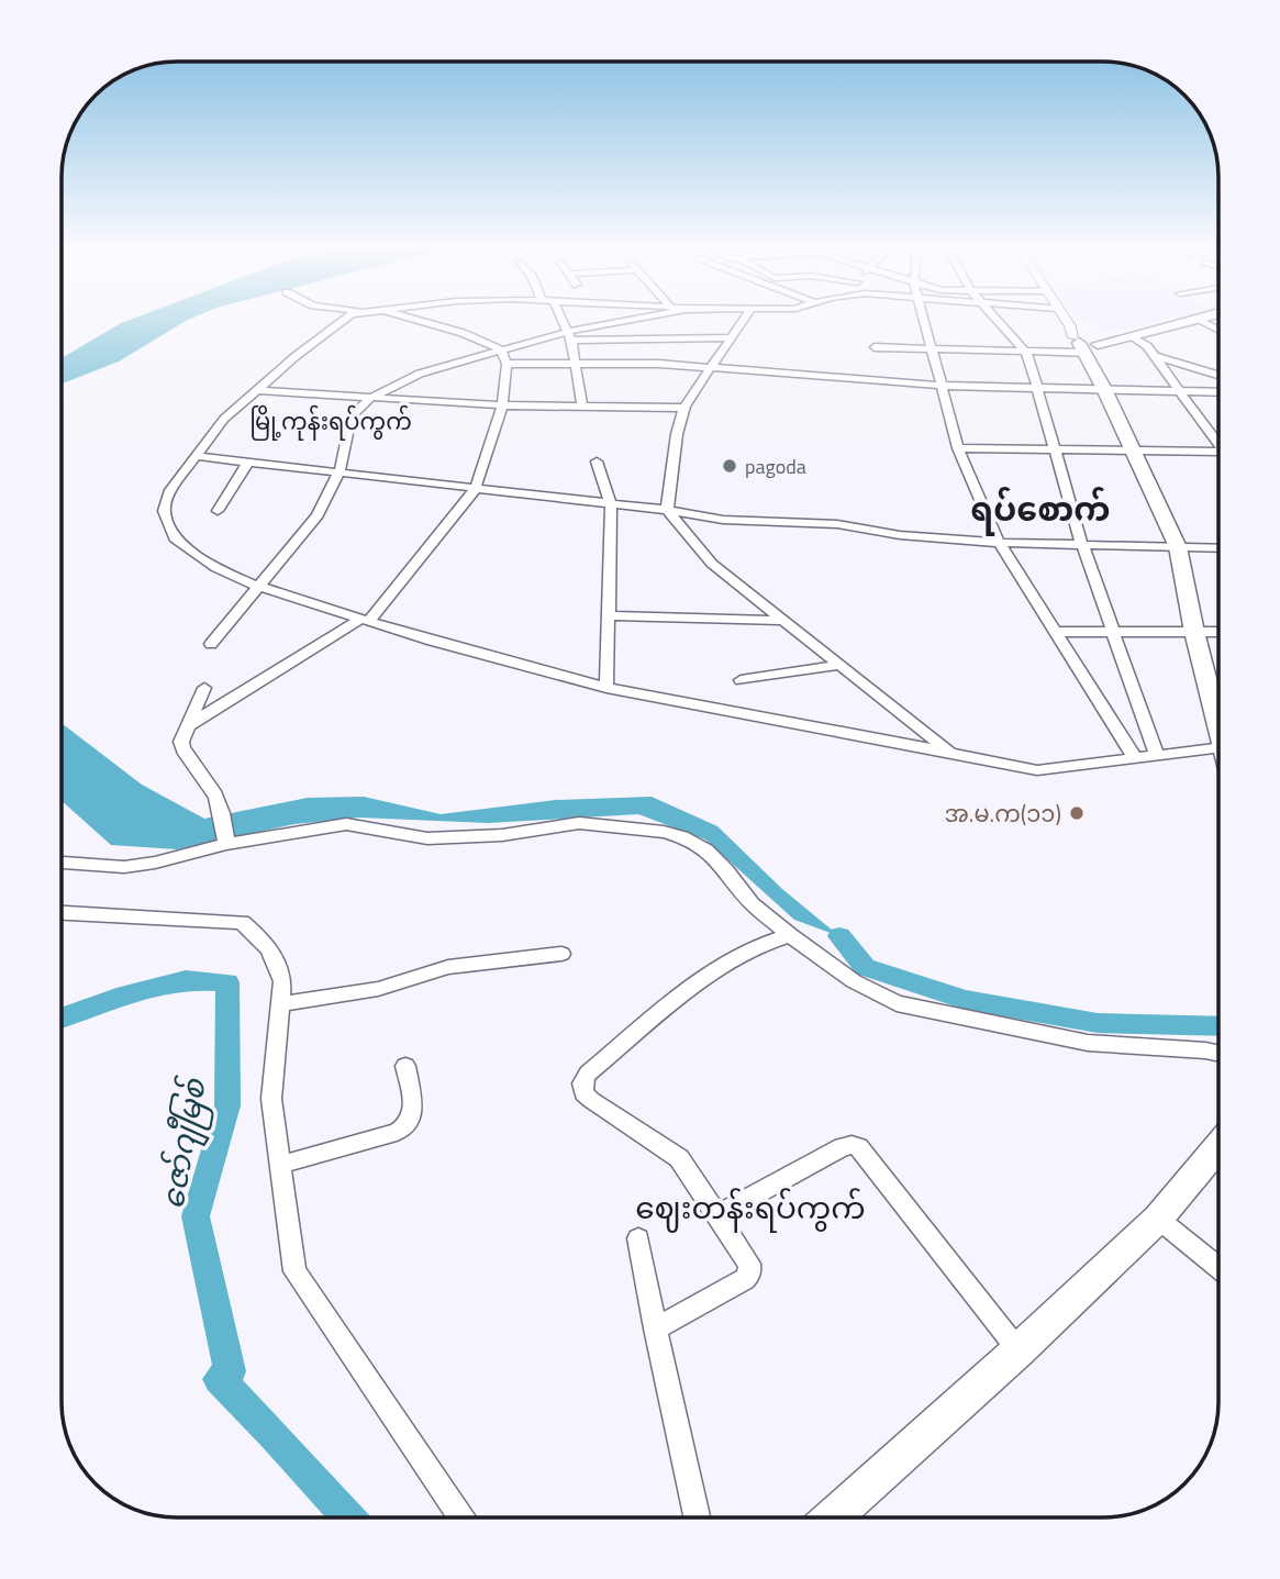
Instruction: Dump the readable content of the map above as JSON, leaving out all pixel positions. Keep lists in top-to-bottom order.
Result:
{
  "districts": ["မြို့ကုန်းရပ်ကွက်", "ရပ်စောက်", "ဈေးတန်းရပ်ကွက်"],
  "water": ["ဇော်ဂျီမြစ်"],
  "places": ["pagoda", "အ.မ.က(၁၁)"]
}
